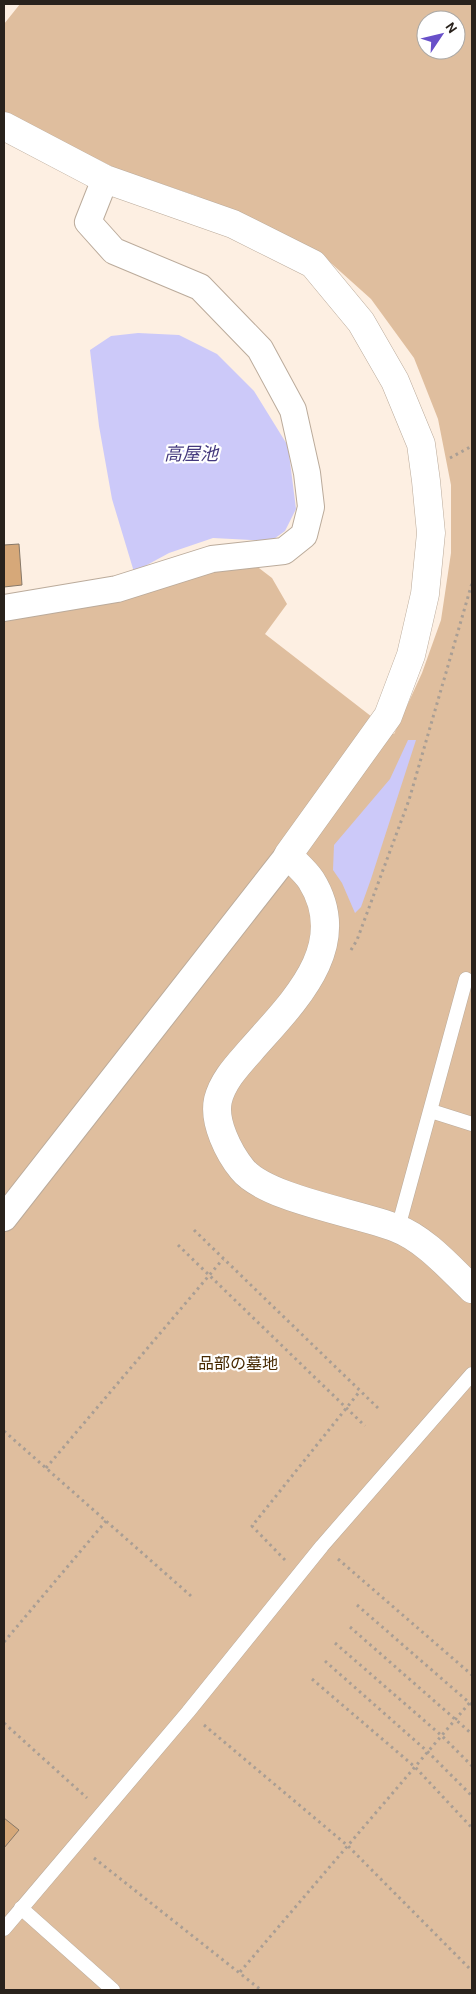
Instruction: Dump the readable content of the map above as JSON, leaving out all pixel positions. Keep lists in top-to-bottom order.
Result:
{
  "water": ["高屋池"],
  "parks": ["品部の墓地"],
  "north": "top right"
}
